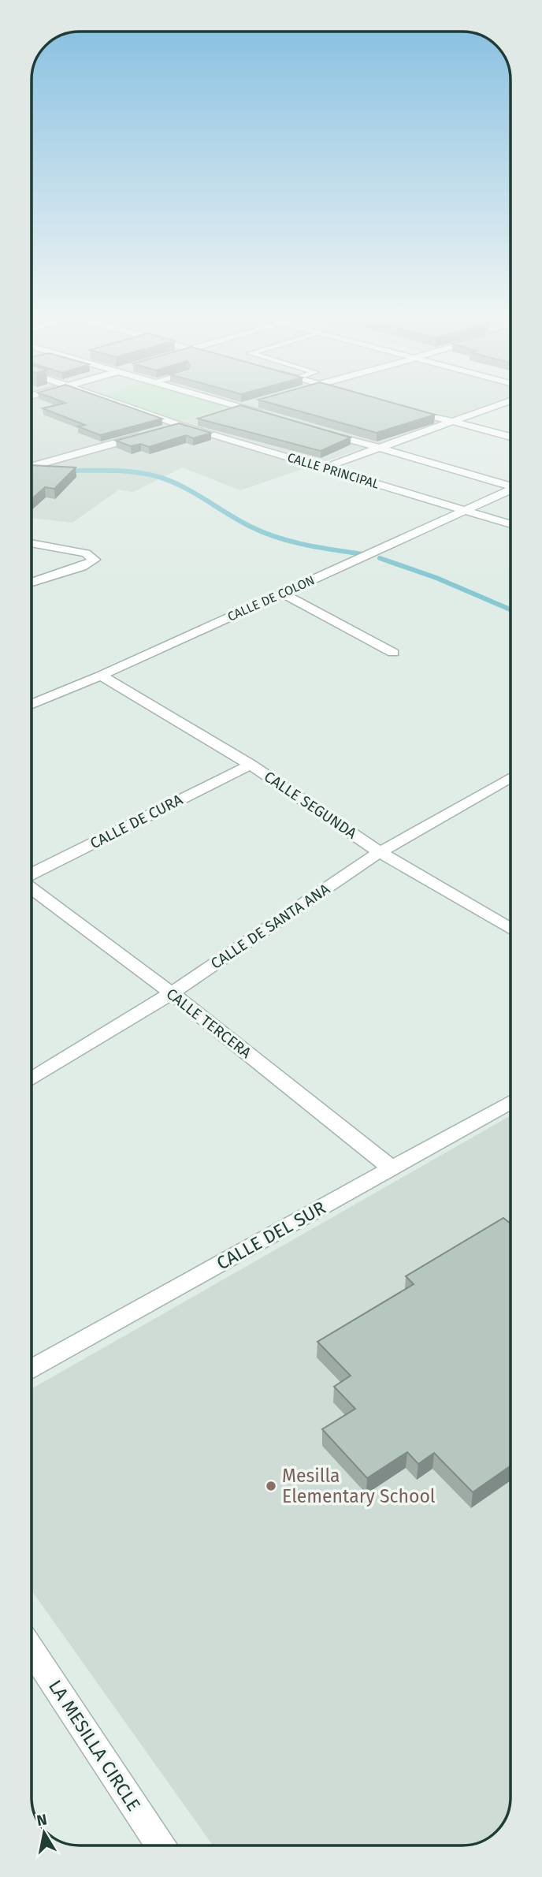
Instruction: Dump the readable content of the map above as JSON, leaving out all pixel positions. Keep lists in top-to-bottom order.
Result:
{
  "streets": {
    "street": [
      "CALLE PRINCIPAL",
      "CALLE DE COLON",
      "CALLE SEGUNDA",
      "CALLE DE CURA",
      "CALLE DE SANTA ANA",
      "CALLE TERCERA",
      "CALLE DEL SUR",
      "LA MESILLA CIRCLE"
    ]
  },
  "crossings": [
    ["CALLE PRINCIPAL", "CALLE DE COLON"],
    ["CALLE DE COLON", "CALLE SEGUNDA"],
    ["CALLE SEGUNDA", "CALLE DE CURA"],
    ["CALLE SEGUNDA", "CALLE DE SANTA ANA"],
    ["CALLE DE SANTA ANA", "CALLE TERCERA"],
    ["CALLE TERCERA", "CALLE DEL SUR"]
  ],
  "places": ["Mesilla Elementary School"],
  "north": "top"
}
